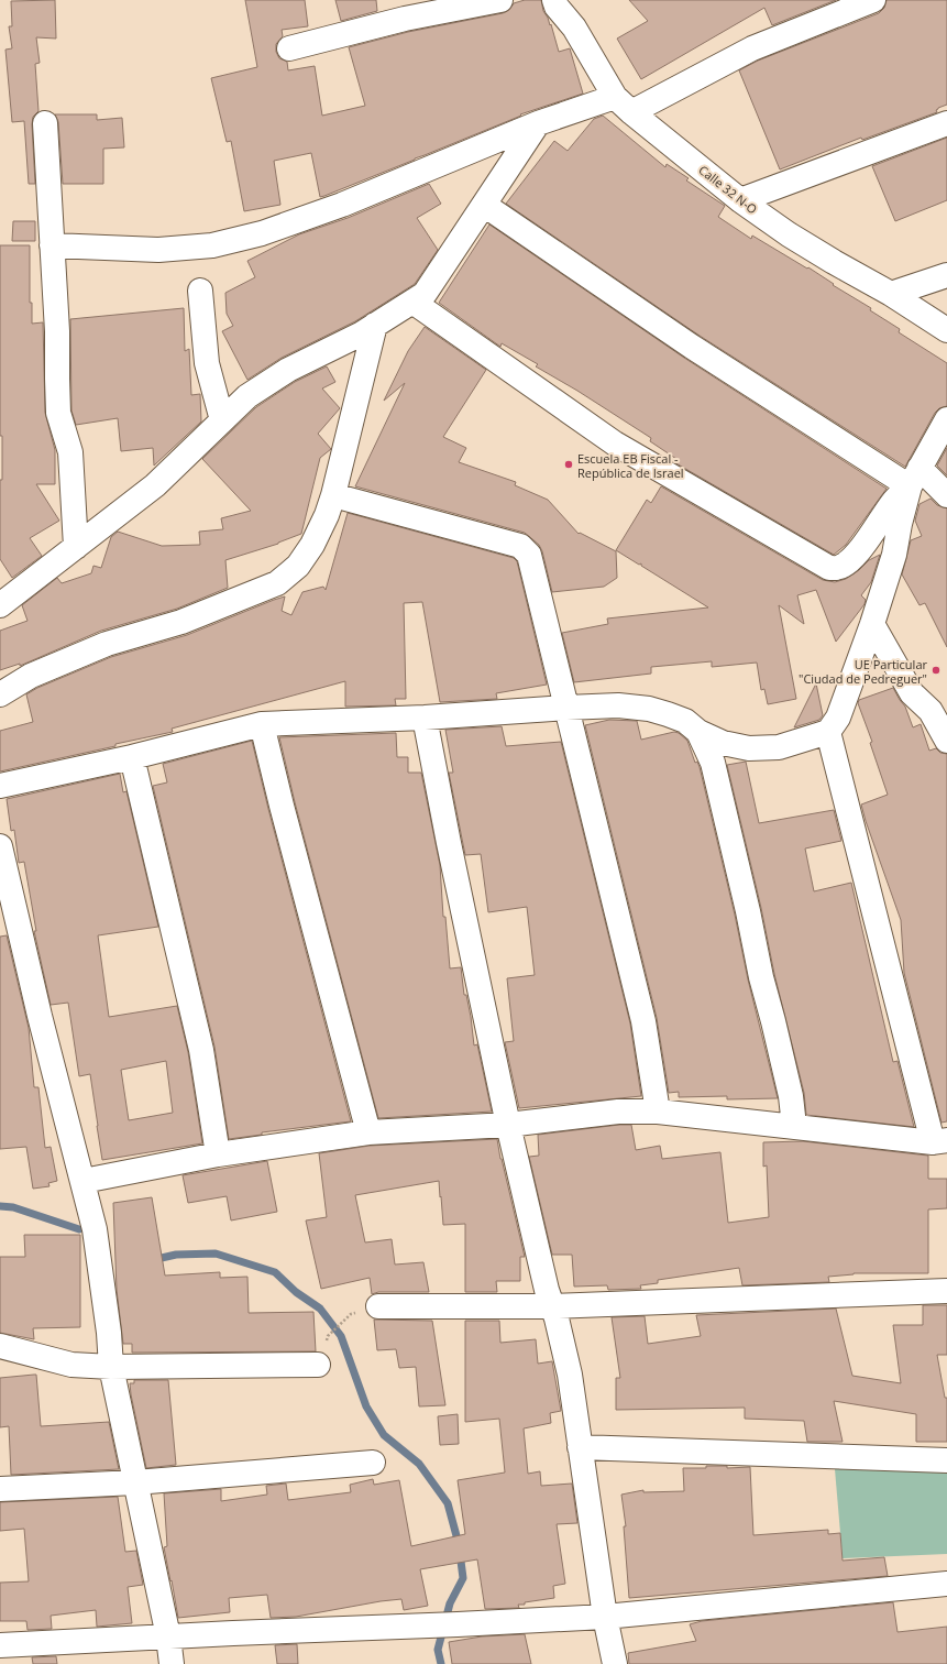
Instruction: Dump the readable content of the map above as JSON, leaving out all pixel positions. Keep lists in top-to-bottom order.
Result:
{
  "streets": {
    "street": ["Calle 32 N-O"]
  },
  "places": ["Escuela EB Fiscal - República de Israel", "UE Particular \"Ciudad de Pedreguer\""]
}
